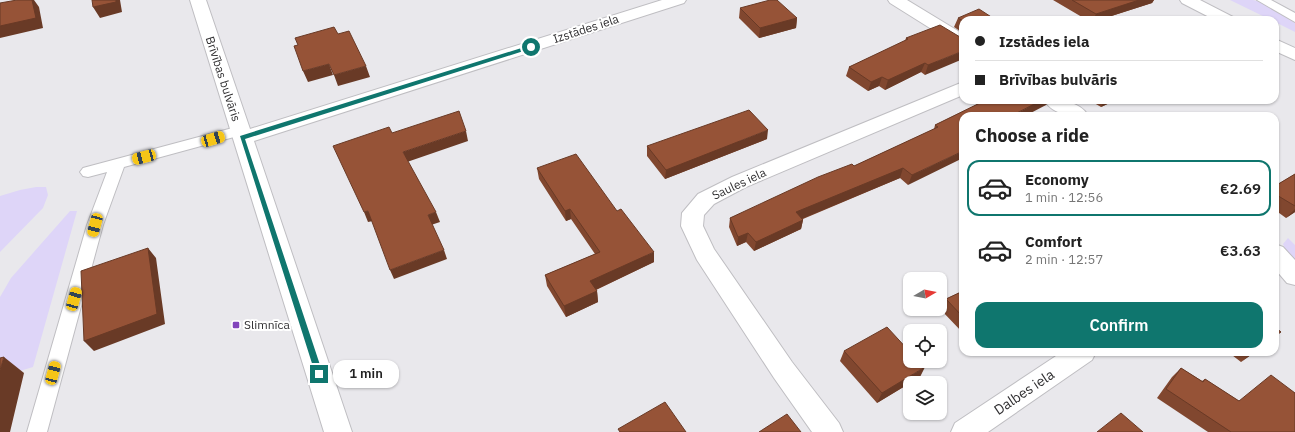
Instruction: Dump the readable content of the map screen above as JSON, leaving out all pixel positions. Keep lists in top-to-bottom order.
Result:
{
  "streets": {
    "street": [
      "Izstādes iela",
      "Brīvības bulvāris",
      "Saules iela",
      "Dalbes iela"
    ]
  },
  "crossings": [
    ["Izstādes iela", "Brīvības bulvāris"]
  ],
  "places": {
    "transit": ["Slimnīca"]
  },
  "north": "right",
  "page": {
    "banner": ["Izstādes iela", "Brīvības bulvāris"],
    "heading": "Choose a ride",
    "list": [
      {
        "name": "Economy",
        "note": "1 min · 12:56",
        "value": "€2.69"
      },
      {
        "name": "Comfort",
        "note": "2 min · 12:57",
        "value": "€3.63"
      }
    ],
    "buttons": "Confirm",
    "bubble": "1 min"
  }
}
